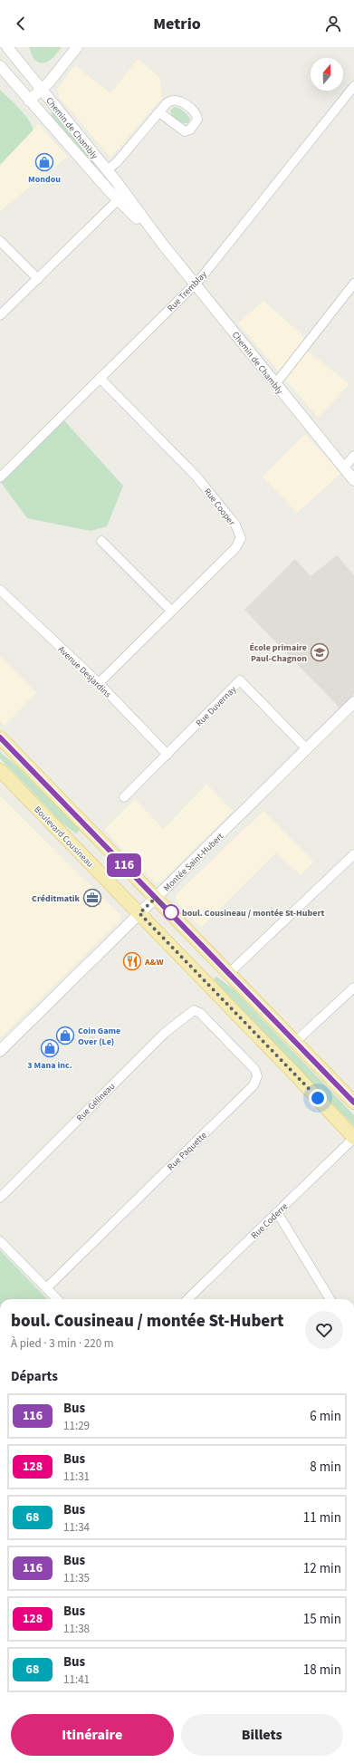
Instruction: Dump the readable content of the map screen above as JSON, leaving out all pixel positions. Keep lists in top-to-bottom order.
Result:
{
  "streets": {
    "main road": ["Boulevard Cousineau"],
    "street": [
      "Chemin de Chambly",
      "Rue Tremblay",
      "Rue Cooper",
      "Avenue Desjardins",
      "Rue Duvernay",
      "Montée Saint-Hubert",
      "Rue Gélineau",
      "Rue Paquette",
      "Rue Coderre"
    ]
  },
  "crossings": [
    ["Chemin de Chambly", "Rue Tremblay"],
    ["Rue Tremblay", "Rue Cooper"],
    ["Rue Cooper", "Avenue Desjardins"],
    ["Avenue Desjardins", "Rue Duvernay"],
    ["Rue Duvernay", "Montée Saint-Hubert"],
    ["Boulevard Cousineau", "Montée Saint-Hubert"],
    ["Boulevard Cousineau", "Rue Coderre"],
    ["Rue Gélineau", "Rue Paquette"]
  ],
  "places": {
    "shop": ["Mondou", "Coin Game Over (Le)", "3 Mana inc."],
    "school or university": ["École primaire Paul-Chagnon"],
    "office": ["Créditmatik"],
    "other": ["boul. Cousineau / montée St-Hubert"],
    "restaurant": ["A&W"]
  },
  "lines": ["bus line 116"],
  "north": "top",
  "page": {
    "header": "Metrio",
    "on_map": "116",
    "heading": [
      ["boul. Cousineau / montée St-Hubert", "À pied · 3 min · 220 m"],
      "Départs"
    ],
    "list": [
      {
        "mark": "116",
        "name": "Bus",
        "note": "11:29",
        "value": "6 min"
      },
      {
        "mark": "128",
        "name": "Bus",
        "note": "11:31",
        "value": "8 min"
      },
      {
        "mark": "68",
        "name": "Bus",
        "note": "11:34",
        "value": "11 min"
      },
      {
        "mark": "116",
        "name": "Bus",
        "note": "11:35",
        "value": "12 min"
      },
      {
        "mark": "128",
        "name": "Bus",
        "note": "11:38",
        "value": "15 min"
      },
      {
        "mark": "68",
        "name": "Bus",
        "note": "11:41",
        "value": "18 min"
      }
    ],
    "buttons": ["Itinéraire", "Billets"]
  }
}
